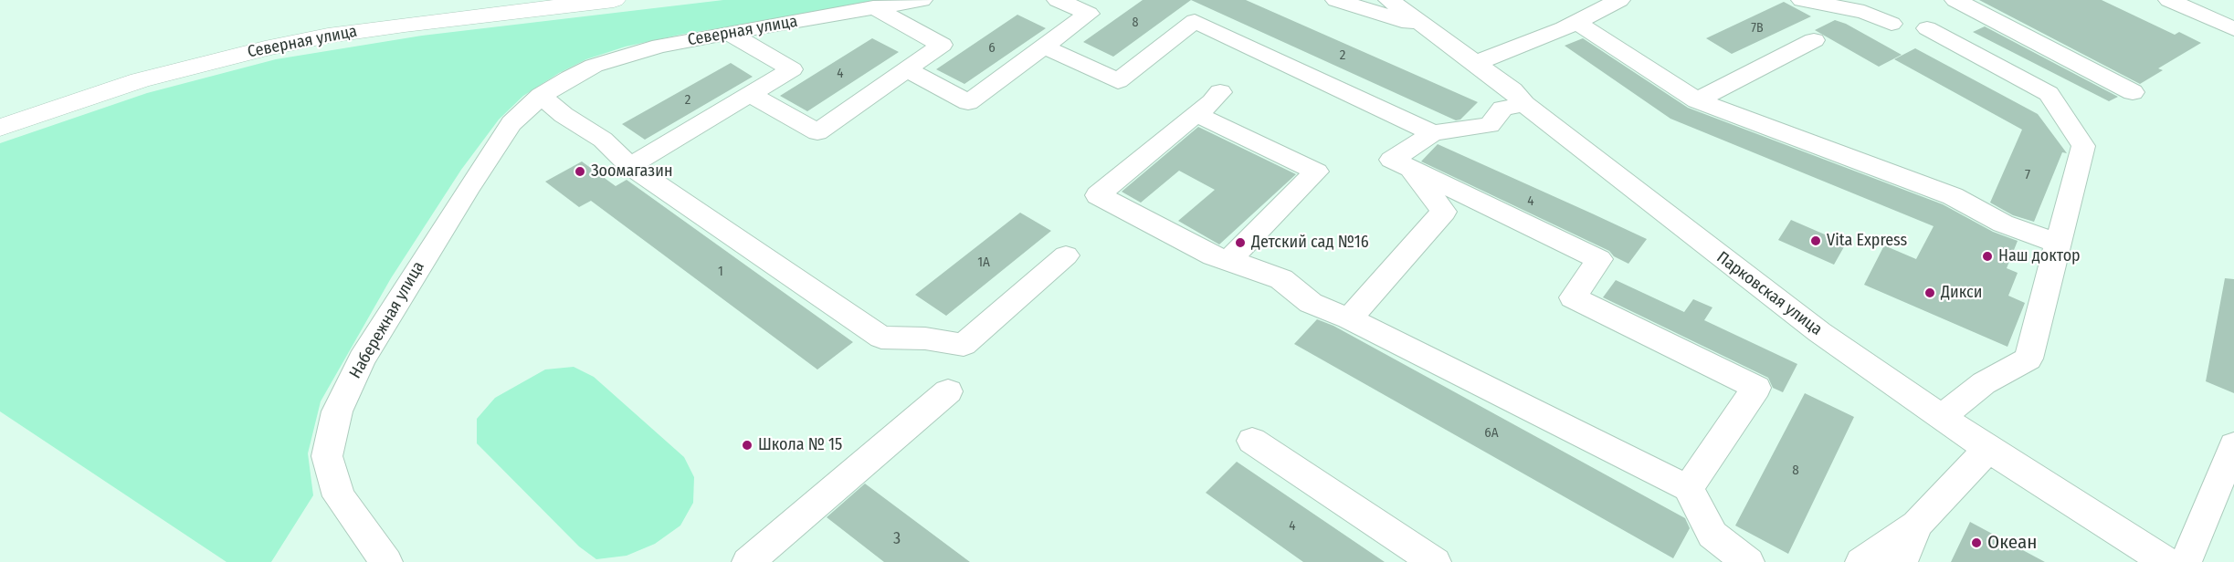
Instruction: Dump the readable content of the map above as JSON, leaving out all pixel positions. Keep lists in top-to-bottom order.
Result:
{
  "streets": {
    "main road": ["Северная улица"],
    "street": ["Парковская улица", "Набережная улица"]
  },
  "crossings": [
    ["Северная улица", "Набережная улица"]
  ],
  "places": [
    "Зоомагазин",
    "Vita Express",
    "Детский сад №16",
    "Наш доктор",
    "Дикси",
    "Школа № 15",
    "Океан"
  ],
  "house_numbers": [
    "8",
    "7В",
    "6",
    "2",
    "4",
    "2",
    "7",
    "4",
    "1А",
    "1",
    "6А",
    "8",
    "4",
    "3"
  ]
}
